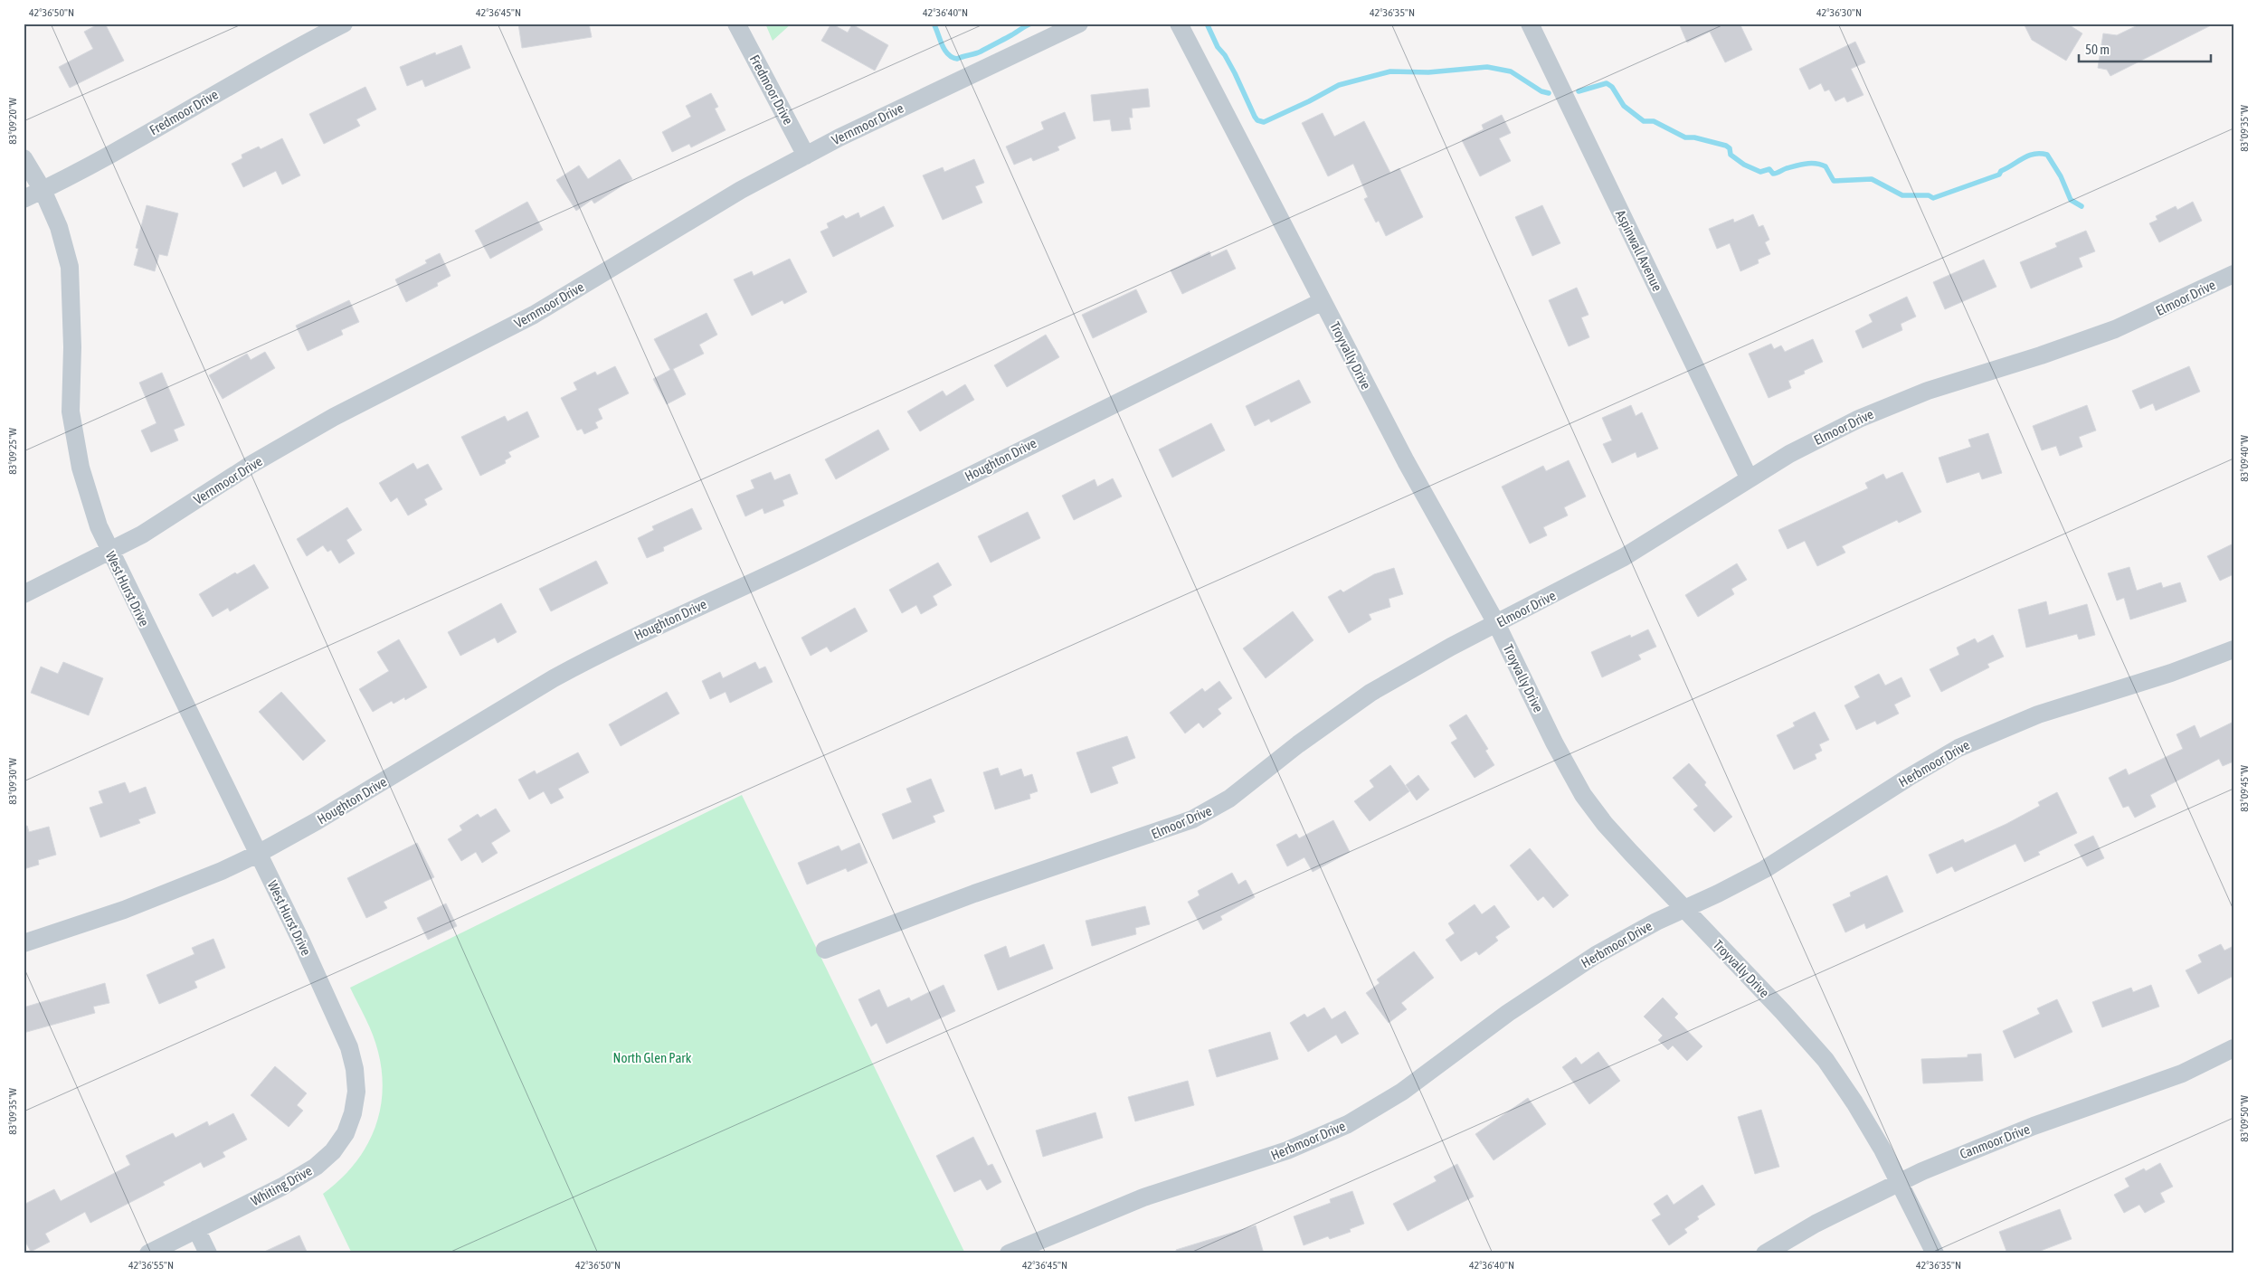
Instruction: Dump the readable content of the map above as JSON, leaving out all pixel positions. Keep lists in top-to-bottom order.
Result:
{
  "streets": {
    "street": [
      "Fredmoor Drive",
      "Vernmoor Drive",
      "Aspinwall Avenue",
      "Elmoor Drive",
      "Troyvally Drive",
      "Houghton Drive",
      "West Hurst Drive",
      "Herbmoor Drive",
      "Canmoor Drive",
      "Whiting Drive"
    ]
  },
  "crossings": [
    ["Fredmoor Drive", "Vernmoor Drive"],
    ["Fredmoor Drive", "West Hurst Drive"],
    ["Vernmoor Drive", "West Hurst Drive"],
    ["Aspinwall Avenue", "Elmoor Drive"],
    ["Elmoor Drive", "Troyvally Drive"],
    ["Troyvally Drive", "Houghton Drive"],
    ["Troyvally Drive", "Herbmoor Drive"],
    ["Troyvally Drive", "Canmoor Drive"],
    ["Houghton Drive", "West Hurst Drive"],
    ["West Hurst Drive", "Whiting Drive"]
  ],
  "parks": ["North Glen Park"],
  "scale_bar": "50 m",
  "coordinates": [
    "42°36'50\"N",
    "42°36'45\"N",
    "42°36'40\"N",
    "42°36'35\"N",
    "42°36'30\"N",
    "83°09'20\"W",
    "83°09'35\"W",
    "83°09'25\"W",
    "83°09'40\"W",
    "83°09'30\"W",
    "83°09'45\"W",
    "83°09'50\"W",
    "42°36'55\"N"
  ]
}
